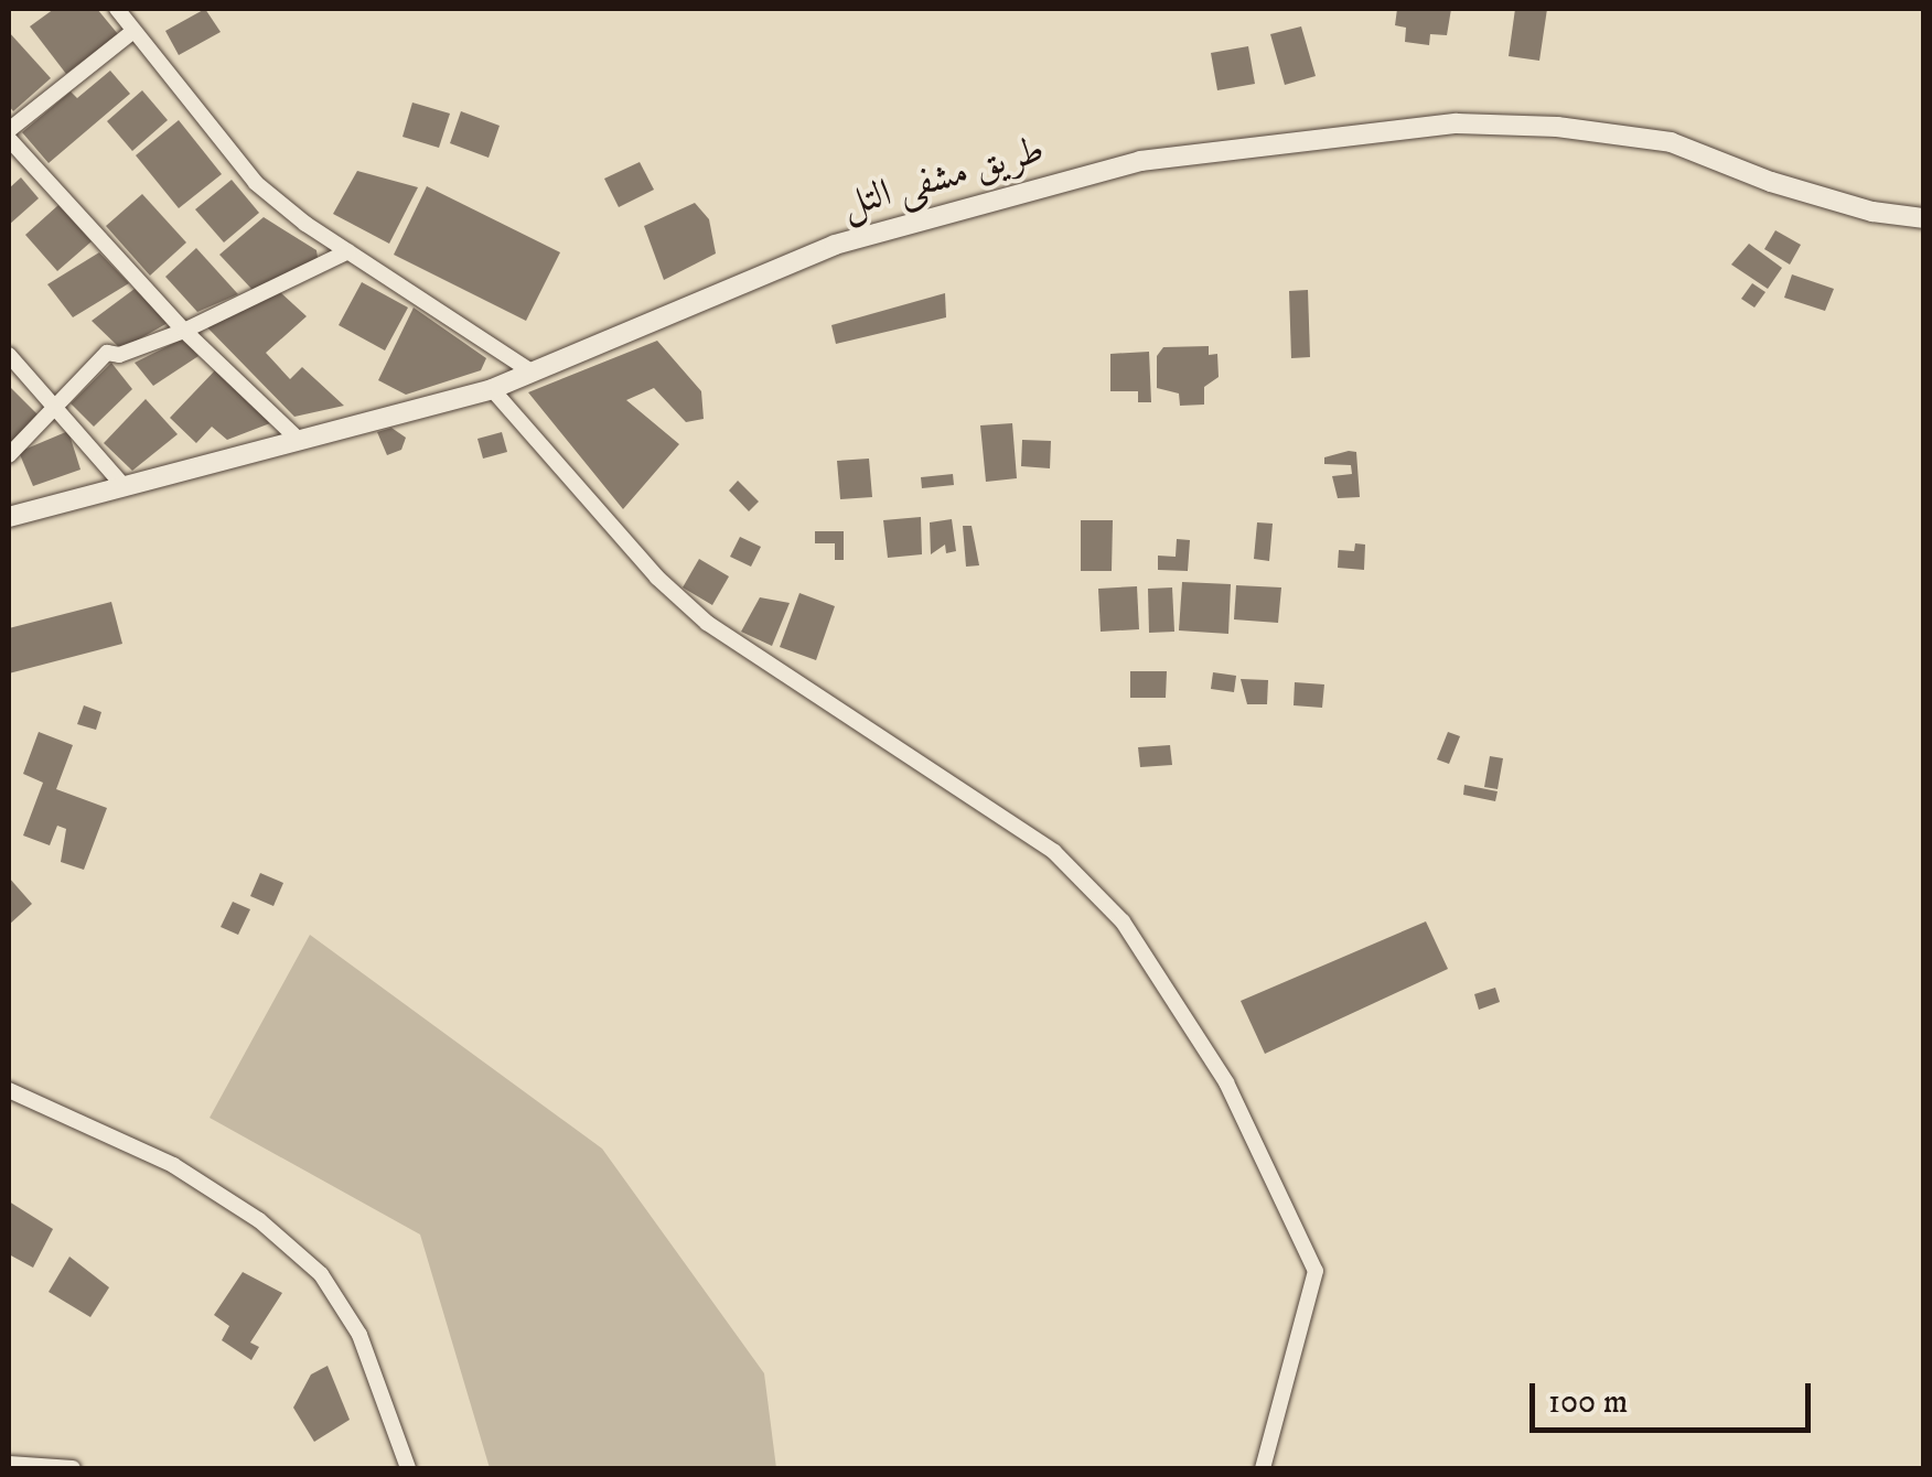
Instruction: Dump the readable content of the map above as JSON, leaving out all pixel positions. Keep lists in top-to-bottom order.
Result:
{
  "streets": {
    "street": ["طريق مشفى التل"]
  },
  "scale_bar": "100 m"
}
